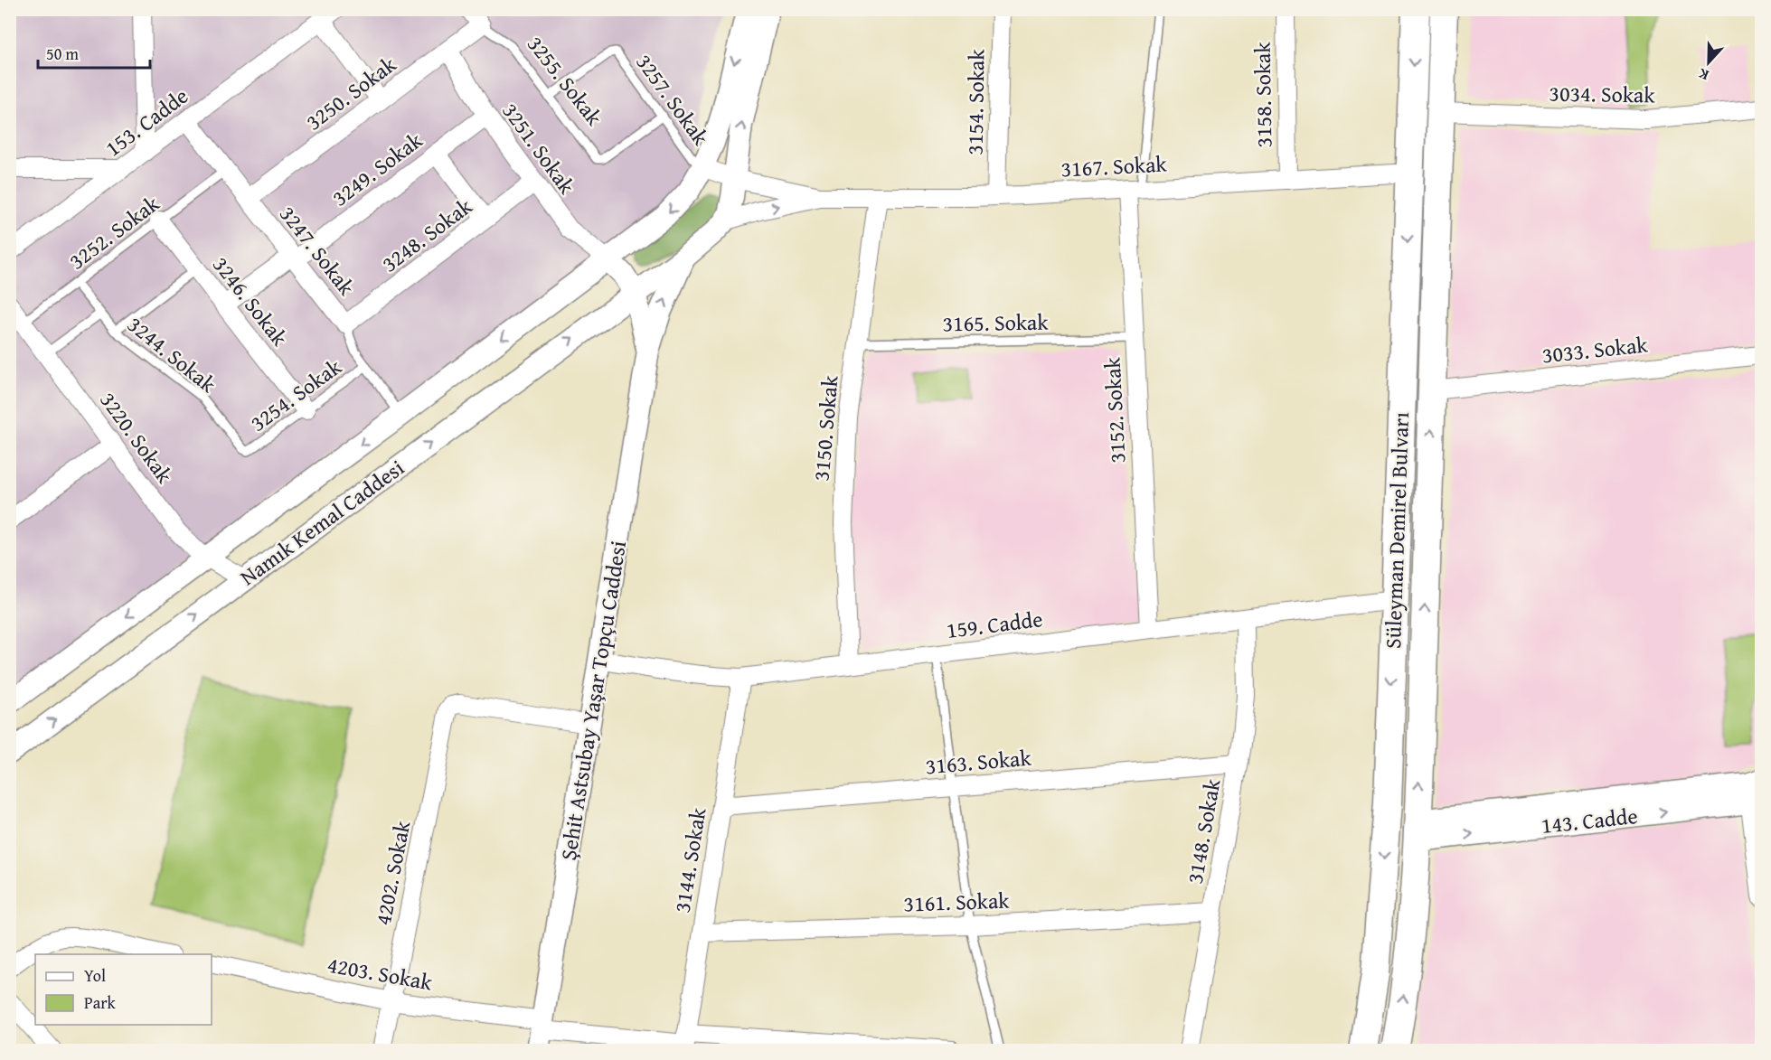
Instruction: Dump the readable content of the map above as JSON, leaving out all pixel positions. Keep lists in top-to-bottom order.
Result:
{
  "streets": {
    "main road": ["Süleyman Demirel Bulvarı"],
    "street": [
      "3255. Sokak",
      "3250. Sokak",
      "3034. Sokak",
      "3158. Sokak",
      "3154. Sokak",
      "153. Cadde",
      "3251. Sokak",
      "3167. Sokak",
      "3249. Sokak",
      "3248. Sokak",
      "3247. Sokak",
      "3246. Sokak",
      "3033. Sokak",
      "3152. Sokak",
      "3150. Sokak",
      "3220. Sokak",
      "Namık Kemal Caddesi",
      "159. Cadde",
      "Şehit Astsubay Yaşar Topçu Caddesi",
      "3163. Sokak",
      "143. Cadde",
      "3148. Sokak",
      "3144. Sokak",
      "4202. Sokak",
      "3161. Sokak",
      "4203. Sokak"
    ],
    "lane": [
      "3257. Sokak",
      "3252. Sokak",
      "3165. Sokak",
      "3244. Sokak",
      "3254. Sokak"
    ]
  },
  "crossings": [
    ["3255. Sokak", "3250. Sokak"],
    ["3255. Sokak", "3257. Sokak"],
    ["3250. Sokak", "3251. Sokak"],
    ["3250. Sokak", "3247. Sokak"],
    ["3158. Sokak", "3167. Sokak"],
    ["3257. Sokak", "3167. Sokak"],
    ["3154. Sokak", "3167. Sokak"],
    ["153. Cadde", "3247. Sokak"],
    ["3251. Sokak", "3249. Sokak"],
    ["3251. Sokak", "3248. Sokak"],
    ["3251. Sokak", "Namık Kemal Caddesi"],
    ["3251. Sokak", "Şehit Astsubay Yaşar Topçu Caddesi"],
    ["3167. Sokak", "3152. Sokak"],
    ["3167. Sokak", "3150. Sokak"],
    ["3167. Sokak", "Süleyman Demirel Bulvarı"],
    ["3167. Sokak", "Şehit Astsubay Yaşar Topçu Caddesi"],
    ["3249. Sokak", "3247. Sokak"],
    ["3249. Sokak", "3246. Sokak"],
    ["3252. Sokak", "3247. Sokak"],
    ["3252. Sokak", "3246. Sokak"],
    ["3252. Sokak", "3244. Sokak"],
    ["3252. Sokak", "3220. Sokak"],
    ["3248. Sokak", "3247. Sokak"],
    ["3247. Sokak", "3254. Sokak"],
    ["3247. Sokak", "Namık Kemal Caddesi"],
    ["3246. Sokak", "3254. Sokak"],
    ["3165. Sokak", "3152. Sokak"],
    ["3165. Sokak", "3150. Sokak"],
    ["3244. Sokak", "3254. Sokak"],
    ["3152. Sokak", "159. Cadde"],
    ["3150. Sokak", "159. Cadde"],
    ["3220. Sokak", "Namık Kemal Caddesi"],
    ["Namık Kemal Caddesi", "Şehit Astsubay Yaşar Topçu Caddesi"],
    ["Süleyman Demirel Bulvarı", "159. Cadde"],
    ["159. Cadde", "Şehit Astsubay Yaşar Topçu Caddesi"],
    ["159. Cadde", "3148. Sokak"],
    ["159. Cadde", "3144. Sokak"],
    ["Şehit Astsubay Yaşar Topçu Caddesi", "4202. Sokak"],
    ["Şehit Astsubay Yaşar Topçu Caddesi", "4203. Sokak"],
    ["3163. Sokak", "3148. Sokak"],
    ["3163. Sokak", "3144. Sokak"],
    ["3148. Sokak", "3161. Sokak"],
    ["3144. Sokak", "3161. Sokak"],
    ["3144. Sokak", "4203. Sokak"],
    ["4202. Sokak", "4203. Sokak"]
  ],
  "legend": ["Yol", "Park"],
  "scale_bar": "50 m",
  "north": "bottom"
}
